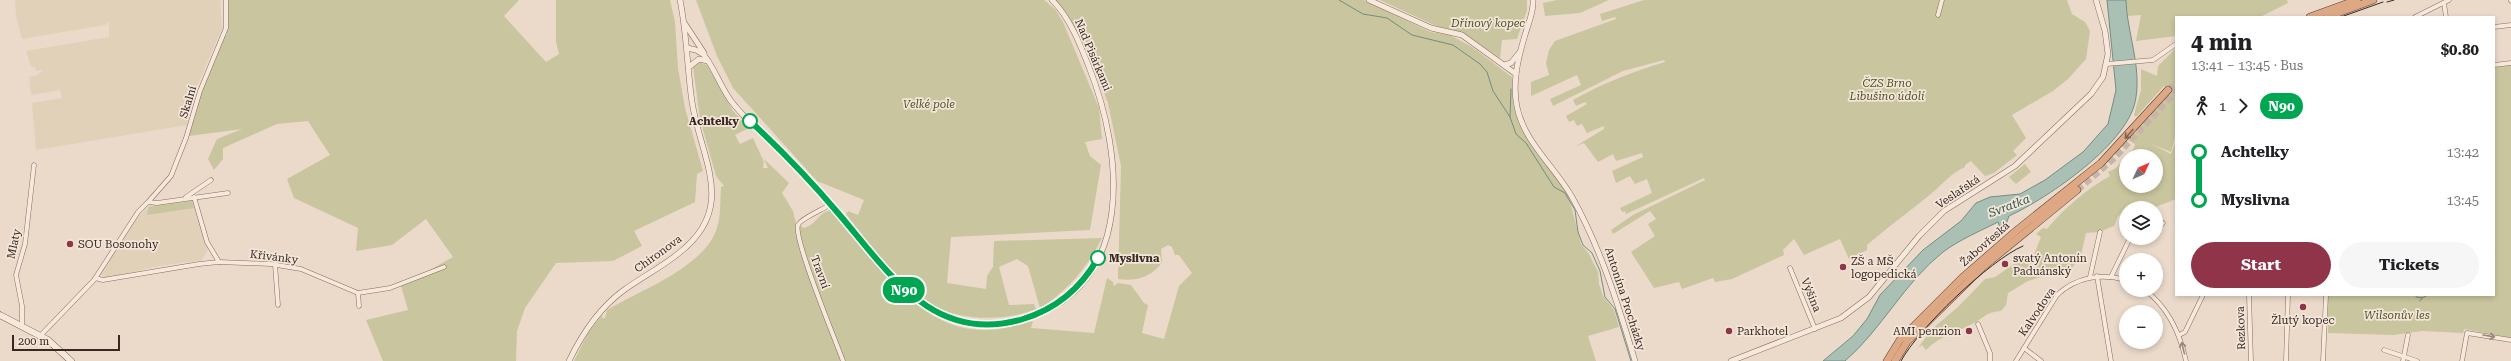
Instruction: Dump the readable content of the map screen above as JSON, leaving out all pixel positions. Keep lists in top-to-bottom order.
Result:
{
  "streets": {
    "highway": ["Žabovřeská"],
    "street": [
      "Nad Pisárkami",
      "Skalní",
      "Veslařská",
      "Mlaty",
      "Chironova",
      "Křivánky",
      "Travní",
      "Výšina",
      "Antonína Procházky",
      "Kalvodova",
      "Rezkova"
    ]
  },
  "crossings": [
    ["Nad Pisárkami", "Chironova"],
    ["Nad Pisárkami", "Travní"],
    ["Skalní", "Křivánky"],
    ["Veslařská", "Výšina"]
  ],
  "water": ["Svratka"],
  "parks": [
    "Dřínový kopec",
    "ČZS Brno Libušino údolí",
    "Velké pole",
    "Wilsonův les"
  ],
  "places": [
    "Achtelky",
    "SOU Bosonohy",
    "Myslivna",
    "svatý Antonín Paduánský",
    "ZŠ a MŠ logopedická",
    "Žlutý kopec",
    "Parkhotel",
    "AMI penzion"
  ],
  "lines": ["bus line N90"],
  "scale_bar": "200 m",
  "north": "top right",
  "page": {
    "on_map": "N90",
    "heading": ["4 min", "13:41 – 13:45 · Bus", "$0.80"],
    "legs": ["1", "N90"],
    "list": [
      {
        "name": "Achtelky",
        "value": "13:42"
      },
      {
        "name": "Myslivna",
        "value": "13:45"
      }
    ],
    "map_buttons": ["+", "−"],
    "buttons": ["Start", "Tickets"],
    "scale": "200 m"
  }
}
